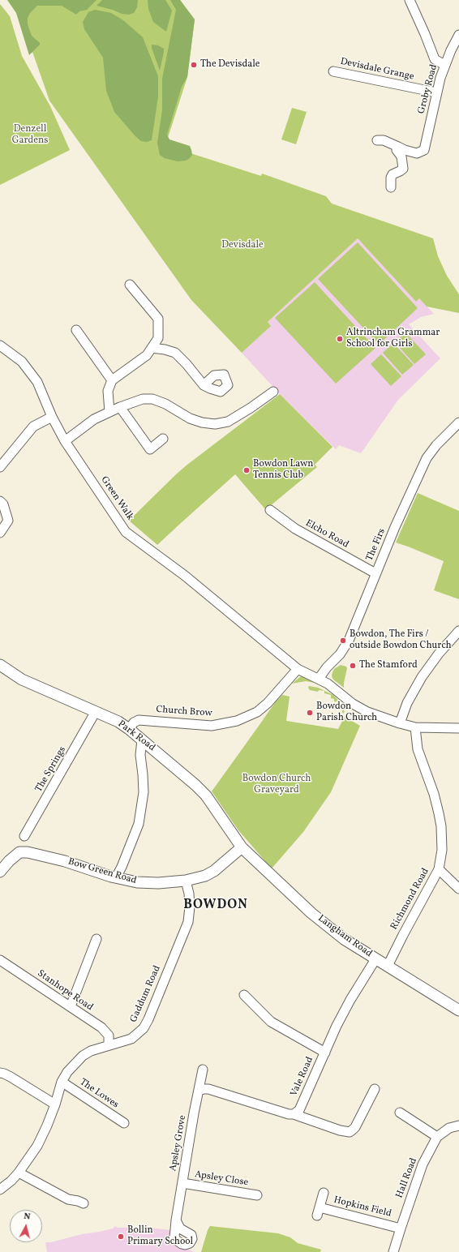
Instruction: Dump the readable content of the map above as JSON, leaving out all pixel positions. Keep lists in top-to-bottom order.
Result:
{
  "streets": {
    "main road": ["Park Road", "Bow Green Road", "Langham Road"],
    "street": [
      "Devisdale Grange",
      "Groby Road",
      "Green Walk",
      "Elcho Road",
      "The Firs",
      "Church Brow",
      "The Springs",
      "Richmond Road",
      "Stanhope Road",
      "Gaddum Road",
      "Vale Road",
      "The Lowes",
      "Apsley Grove",
      "Hall Road",
      "Apsley Close",
      "Hopkins Field"
    ]
  },
  "crossings": [
    ["Devisdale Grange", "Groby Road"],
    ["Green Walk", "The Firs"],
    ["Green Walk", "Church Brow"],
    ["Green Walk", "Richmond Road"],
    ["Elcho Road", "The Firs"],
    ["Church Brow", "Park Road"],
    ["Park Road", "The Springs"],
    ["Park Road", "Bow Green Road"],
    ["Park Road", "Langham Road"],
    ["Bow Green Road", "Langham Road"],
    ["Bow Green Road", "Gaddum Road"],
    ["Richmond Road", "Langham Road"],
    ["Langham Road", "Vale Road"],
    ["Stanhope Road", "Gaddum Road"],
    ["Gaddum Road", "The Lowes"],
    ["Apsley Grove", "Apsley Close"],
    ["Hall Road", "Hopkins Field"]
  ],
  "districts": ["BOWDON"],
  "parks": ["Denzell Gardens", "Devisdale", "Bowdon Church Graveyard"],
  "places": [
    "The Devisdale",
    "Altrincham Grammar School for Girls",
    "Bowdon Lawn Tennis Club",
    "Bowdon, The Firs / outside Bowdon Church",
    "The Stamford",
    "Bowdon Parish Church",
    "Bollin Primary School"
  ],
  "north": "top"
}
